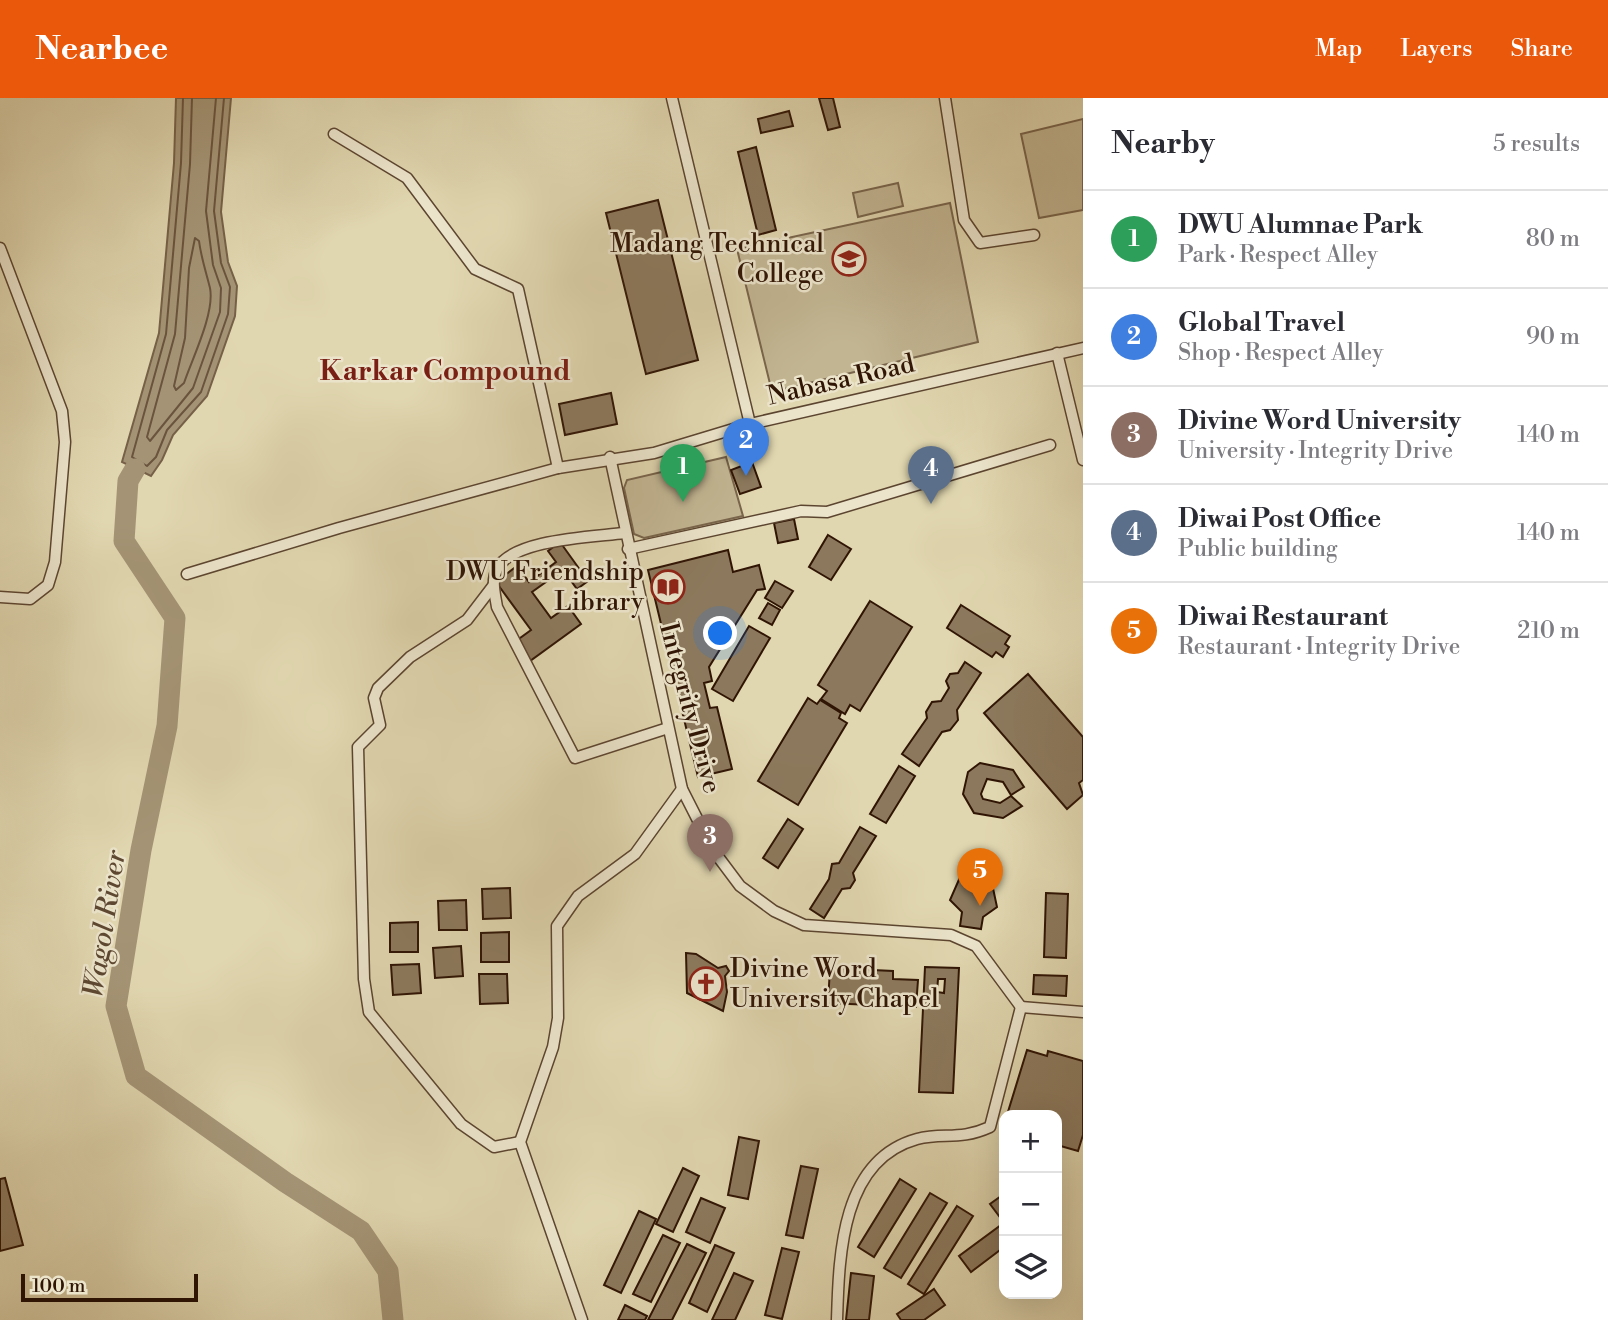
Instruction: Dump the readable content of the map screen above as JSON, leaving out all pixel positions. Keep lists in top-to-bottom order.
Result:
{
  "streets": {
    "street": ["Nabasa Road", "Integrity Drive"]
  },
  "crossings": [
    ["Nabasa Road", "Integrity Drive"]
  ],
  "districts": ["Karkar Compound"],
  "water": ["Wagol River"],
  "places": {
    "school or university": ["Madang Technical College"],
    "library": ["DWU Friendship Library"],
    "church": ["Divine Word University Chapel"]
  },
  "scale_bar": "100 m",
  "page": {
    "header": "Nearbee",
    "nav": ["Map", "Layers", "Share"],
    "heading": ["Nearby", "5 results"],
    "list": [
      {
        "mark": "1",
        "name": "DWU Alumnae Park",
        "note": "Park · Respect Alley",
        "value": "80 m"
      },
      {
        "mark": "2",
        "name": "Global Travel",
        "note": "Shop · Respect Alley",
        "value": "90 m"
      },
      {
        "mark": "3",
        "name": "Divine Word University",
        "note": "University · Integrity Drive",
        "value": "140 m"
      },
      {
        "mark": "4",
        "name": "Diwai Post Office",
        "note": "Public building",
        "value": "140 m"
      },
      {
        "mark": "5",
        "name": "Diwai Restaurant",
        "note": "Restaurant · Integrity Drive",
        "value": "210 m"
      }
    ],
    "pins": [
      "2",
      "1",
      "4",
      "3",
      "5"
    ],
    "map_buttons": ["+", "−"],
    "scale": "100 m"
  }
}
